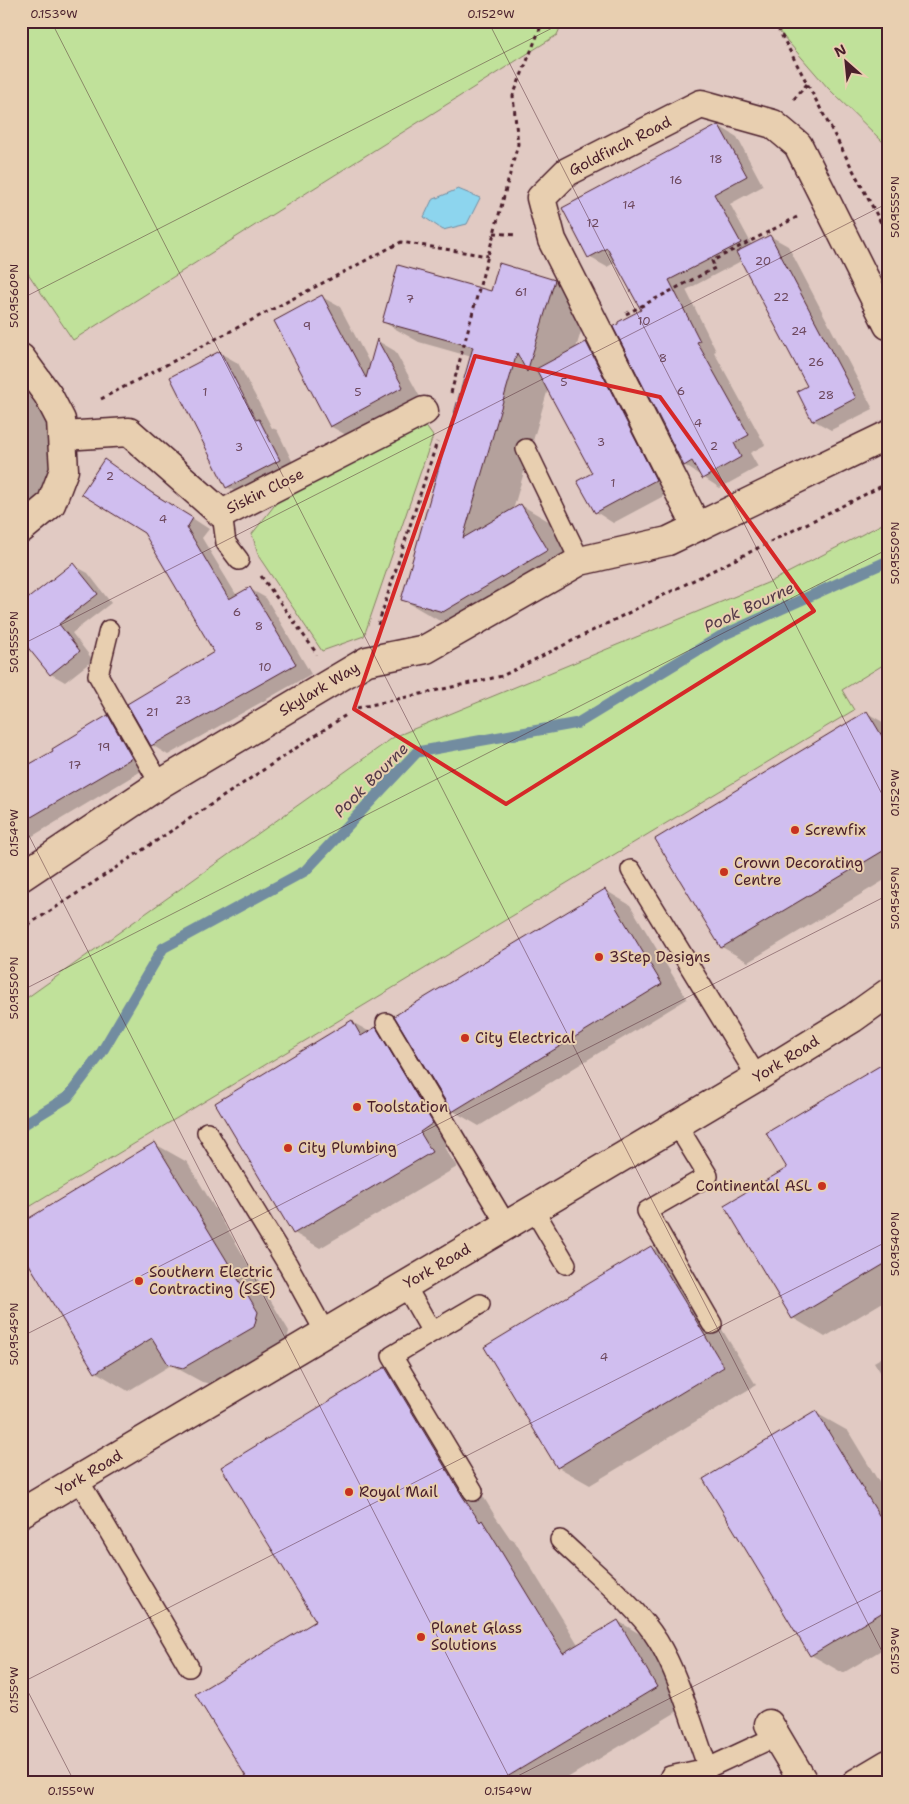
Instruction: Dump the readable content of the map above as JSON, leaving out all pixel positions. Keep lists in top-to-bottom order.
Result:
{
  "streets": {
    "street": [
      "Goldfinch Road",
      "Siskin Close",
      "Skylark Way",
      "York Road"
    ]
  },
  "crossings": [
    ["Goldfinch Road", "Skylark Way"]
  ],
  "water": ["Pook Bourne"],
  "places": [
    "Screwfix",
    "Crown Decorating Centre",
    "3Step Designs",
    "City Electrical",
    "Toolstation",
    "City Plumbing",
    "Continental ASL",
    "Southern Electric Contracting (SSE)",
    "Royal Mail",
    "Planet Glass Solutions"
  ],
  "house_numbers": [
    "18",
    "16",
    "14",
    "12",
    "20",
    "61",
    "22",
    "7",
    "10",
    "9",
    "24",
    "8",
    "26",
    "5",
    "6",
    "1",
    "5",
    "28",
    "4",
    "3",
    "2",
    "3",
    "2",
    "1",
    "4",
    "6",
    "8",
    "10",
    "23",
    "21",
    "19",
    "17",
    "4"
  ],
  "north": "top left",
  "coordinates": [
    "0.153°W",
    "0.152°W",
    "50.9555°N",
    "50.9560°N",
    "50.9550°N",
    "0.154°W",
    "50.9545°N",
    "50.9540°N",
    "0.155°W"
  ]
}
